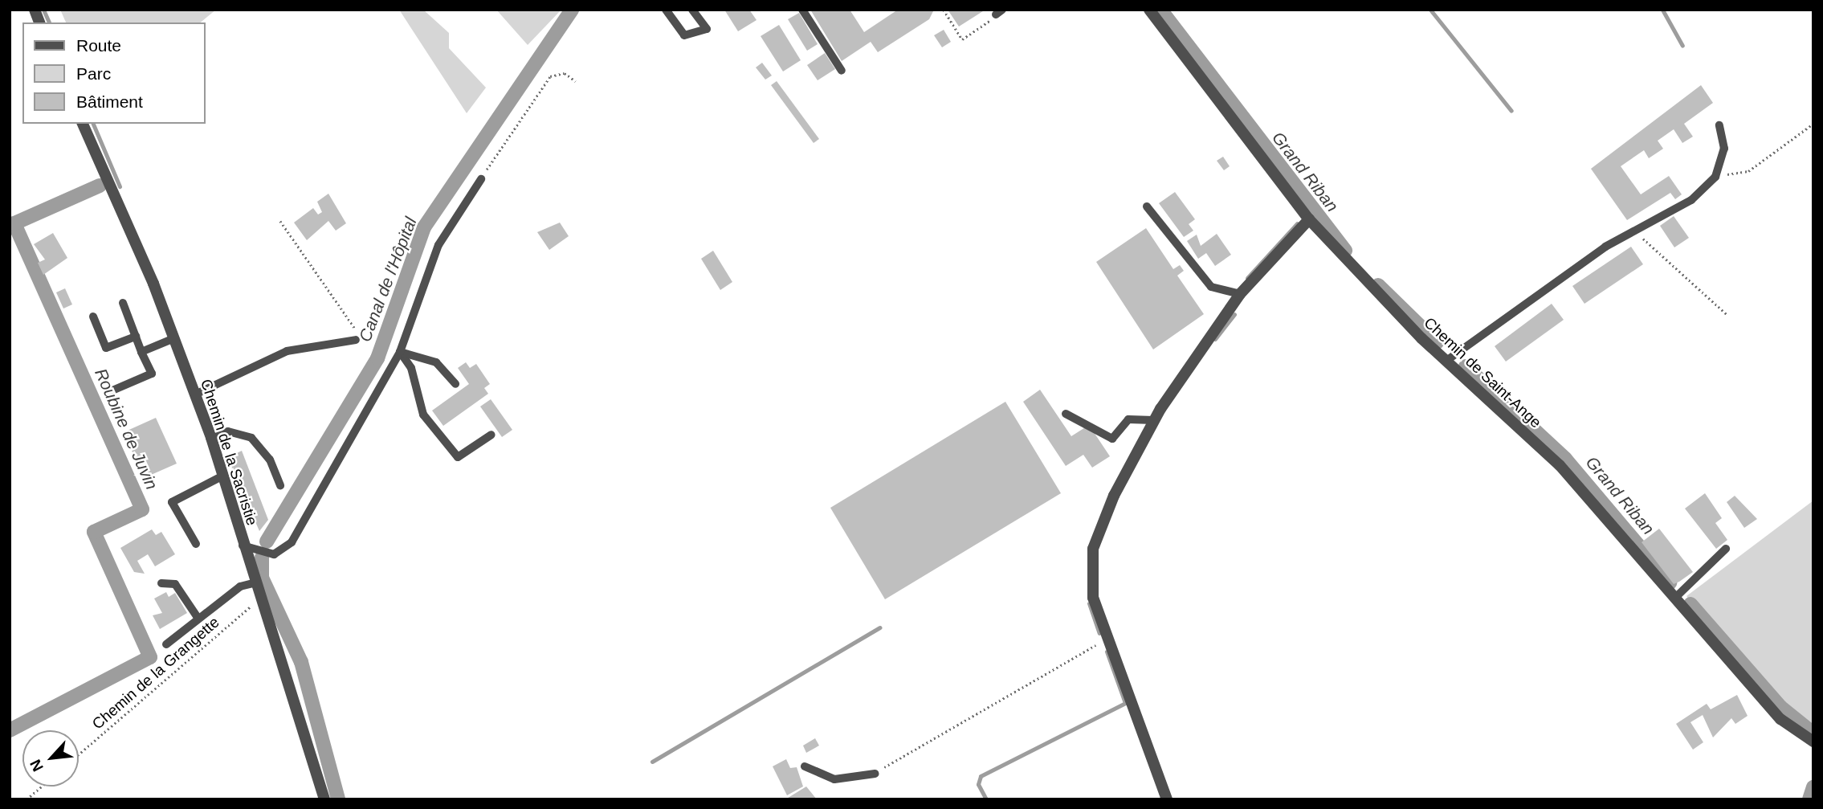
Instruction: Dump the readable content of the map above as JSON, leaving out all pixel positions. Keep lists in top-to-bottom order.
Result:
{
  "streets": {
    "street": ["Chemin de Saint-Ange", "Chemin de la Sacristie"],
    "path": ["Chemin de la Grangette"]
  },
  "crossings": [
    ["Chemin de la Sacristie", "Chemin de la Grangette"]
  ],
  "water": ["Grand Riban", "Canal de l'Hôpital", "Roubine de Juvin"],
  "legend": ["Route", "Parc", "Bâtiment"],
  "north": "bottom left"
}
